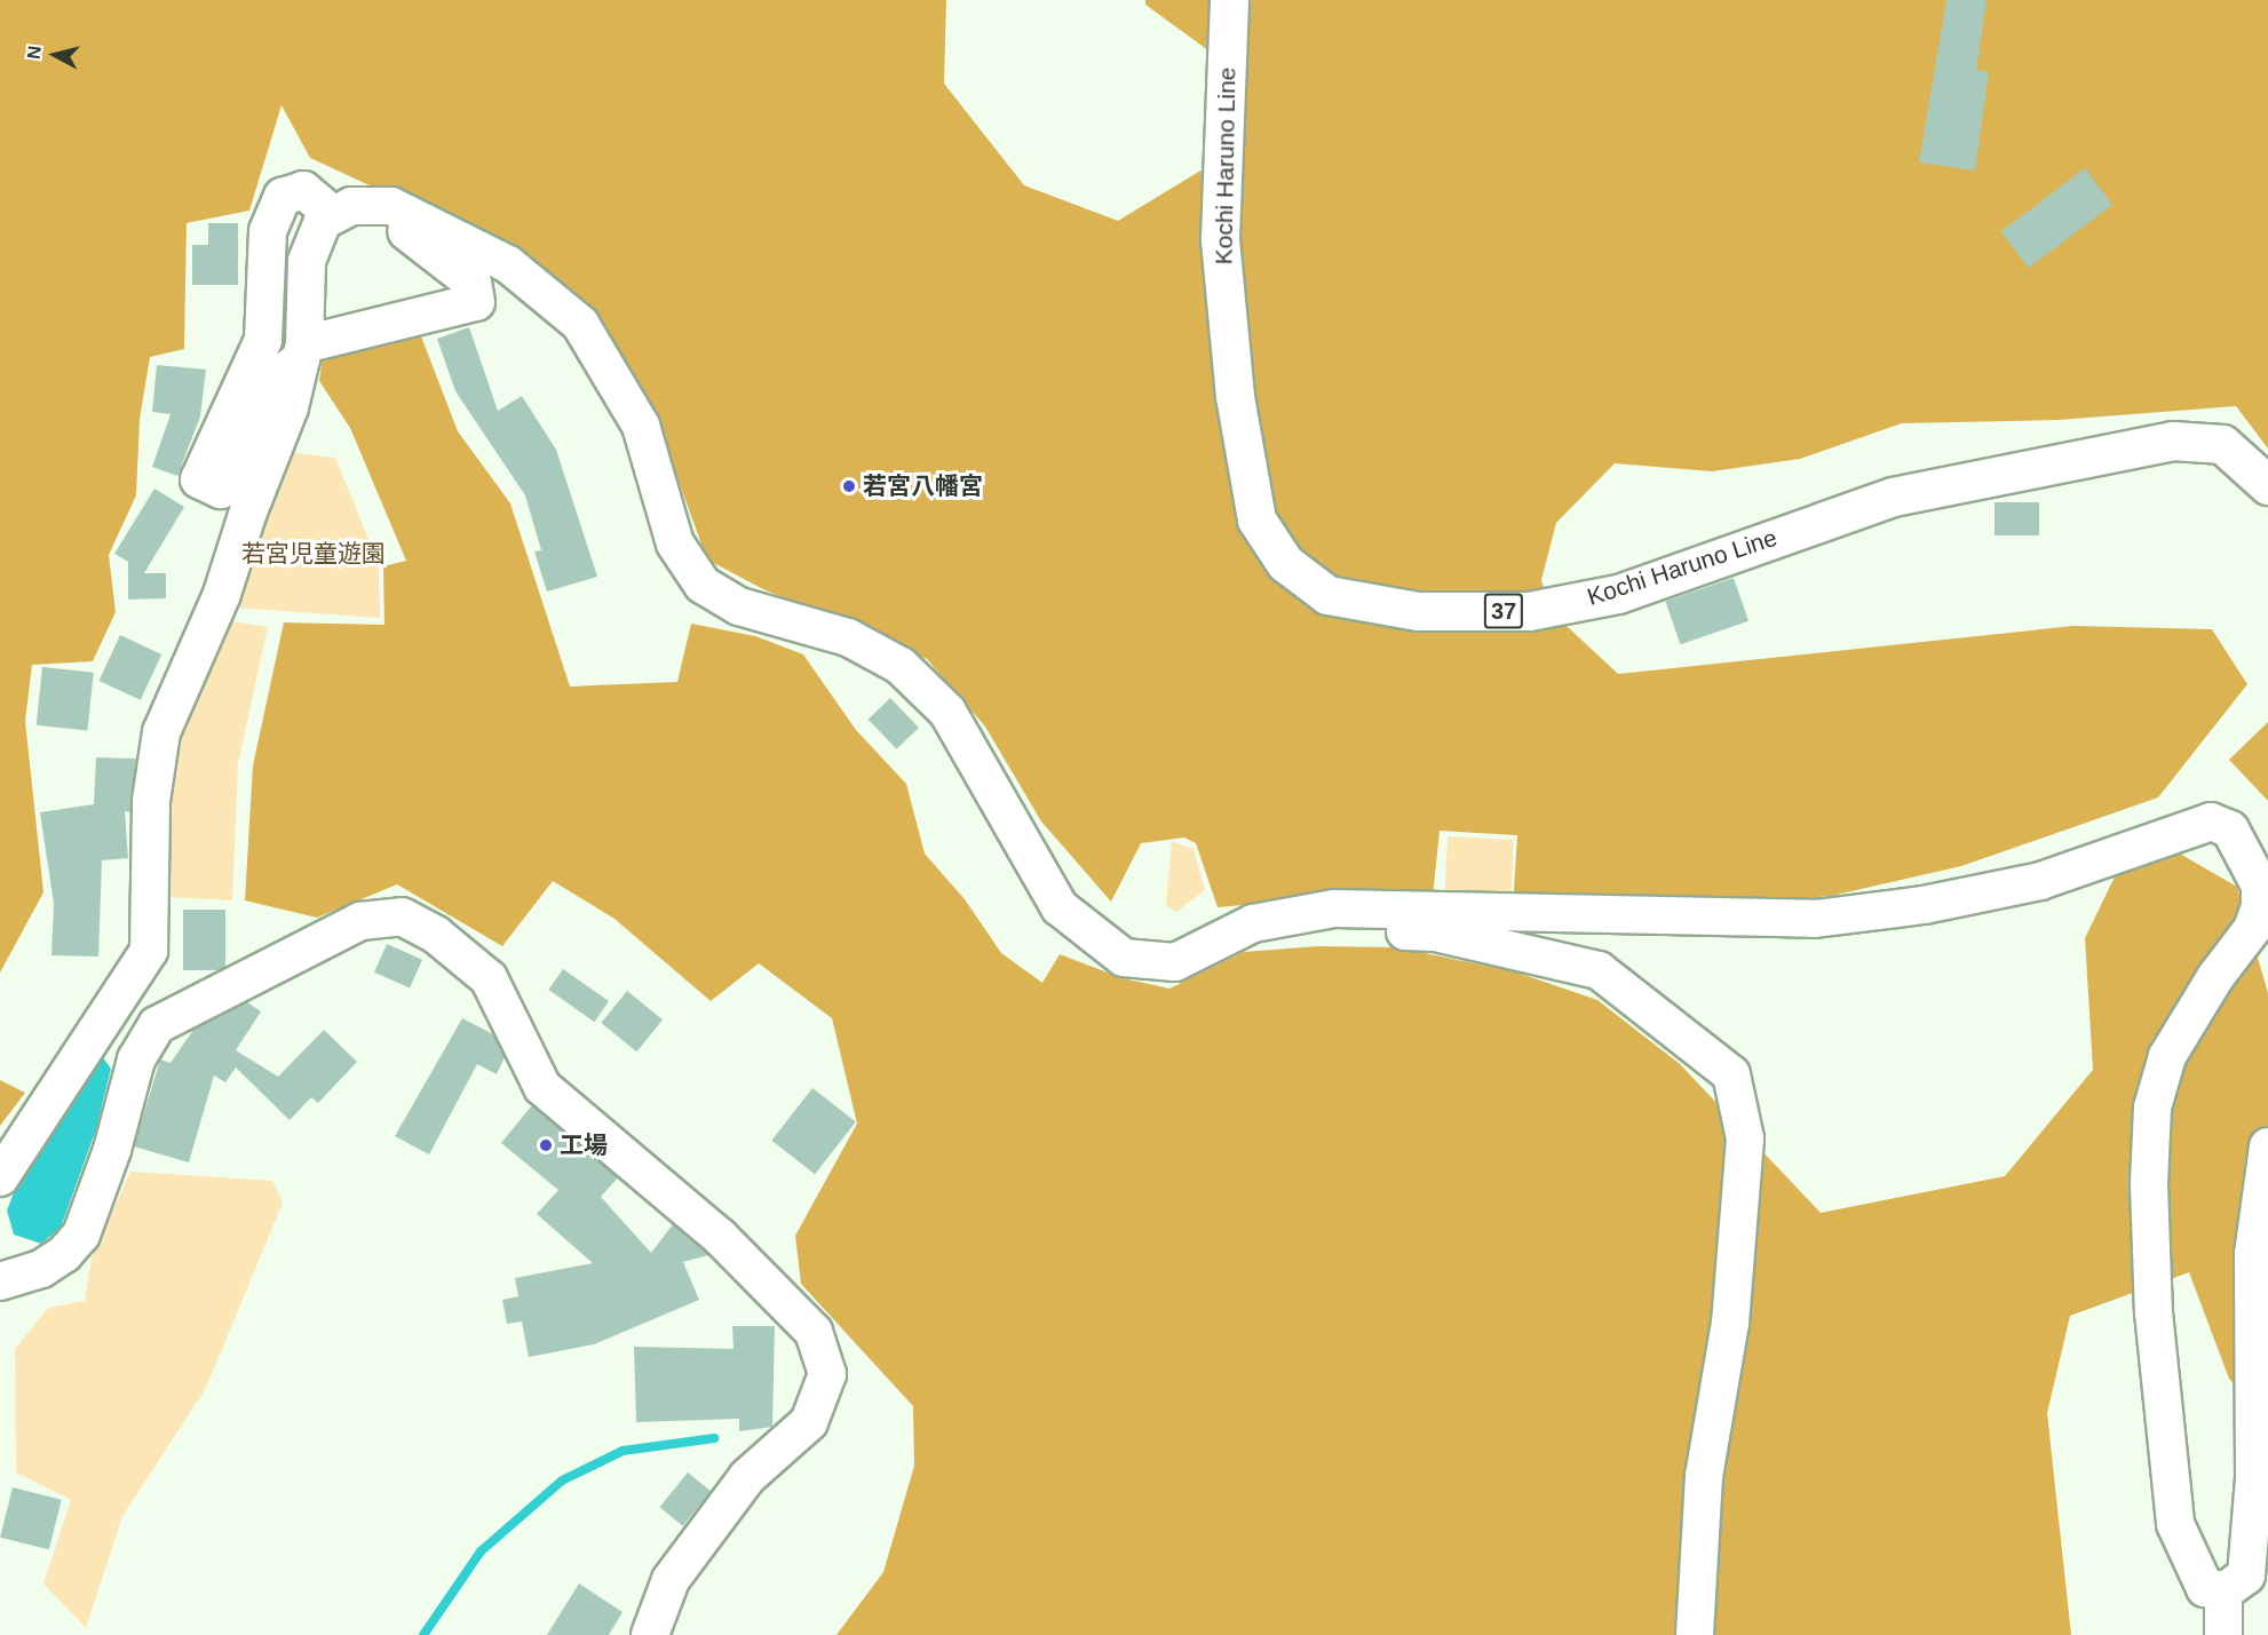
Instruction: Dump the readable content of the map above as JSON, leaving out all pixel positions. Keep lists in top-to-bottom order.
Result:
{
  "streets": {
    "main road": ["Kochi Haruno Line", "37"]
  },
  "parks": ["若宮児童遊園"],
  "places": ["若宮八幡宮", "工場"],
  "north": "left"
}
